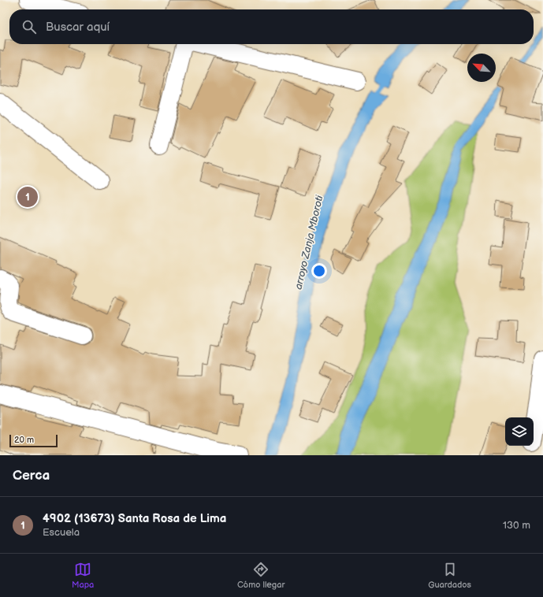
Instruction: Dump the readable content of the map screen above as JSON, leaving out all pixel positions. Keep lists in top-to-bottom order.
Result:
{
  "water": ["arroyo Zanja Mboroti"],
  "scale_bar": "20 m",
  "north": "top left",
  "page": {
    "search": "Buscar aquí",
    "pins": "1",
    "scale": "20 m",
    "heading": "Cerca",
    "list": [
      {
        "mark": "1",
        "name": "4902 (13673) Santa Rosa de Lima",
        "note": "Escuela",
        "value": "130 m"
      }
    ],
    "nav": ["Mapa", "Cómo llegar", "Guardados"]
  }
}
